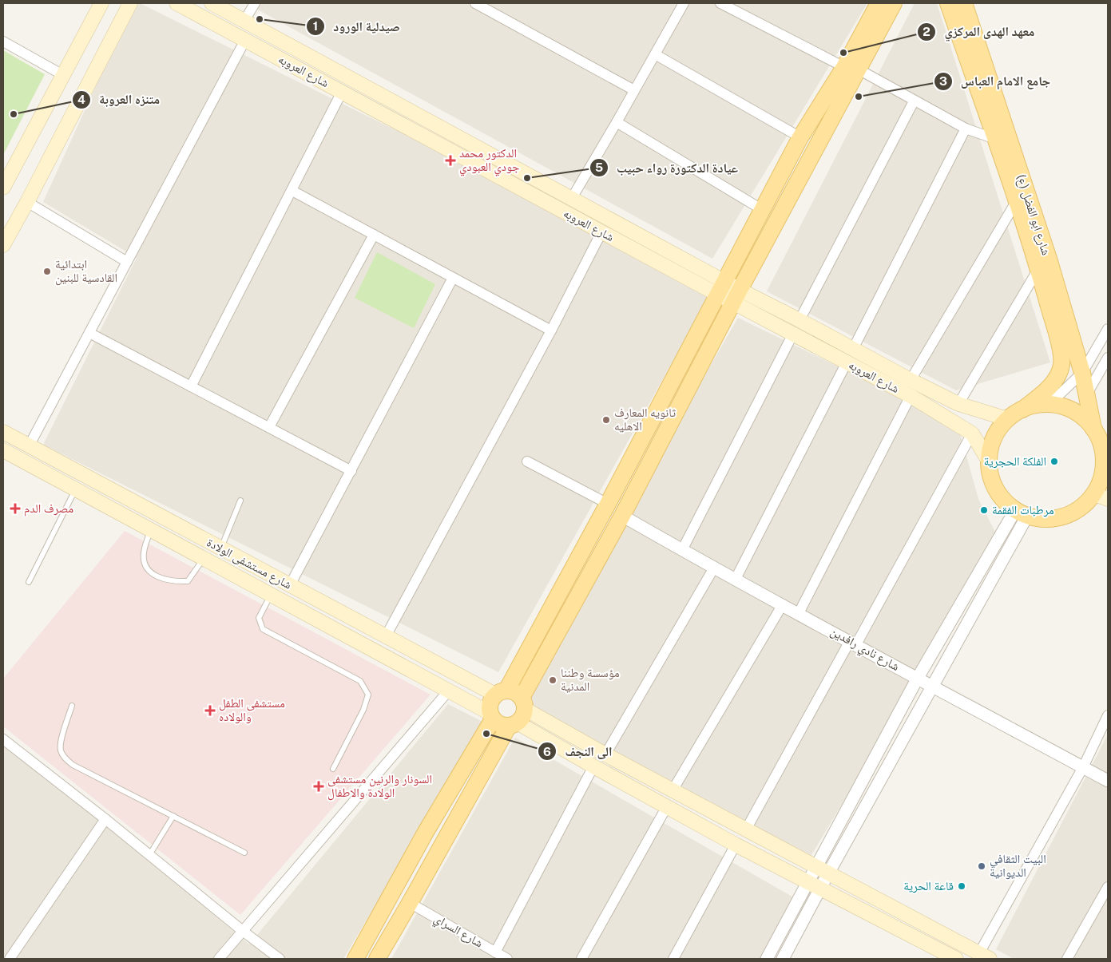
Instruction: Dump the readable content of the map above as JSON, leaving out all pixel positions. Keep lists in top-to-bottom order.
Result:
{
  "streets": {
    "main road": ["شارع العروبه", "شارع ابو الفضل (ع)", "شارع مستشفى الولادة"],
    "street": ["شارع نادي رافدين", "شارع السراي"]
  },
  "crossings": [
    ["شارع العروبه", "شارع ابو الفضل (ع)"]
  ],
  "places": {
    "other": [
      "صيدلية الورود",
      "معهد الهدى المركزي",
      "جامع الامام العباس",
      "متنزه العروبة",
      "عيادة الدكتورة رواء حبيب",
      "ابتدائية القادسية للبنين",
      "ثانويه المعارف الاهليه",
      "الفلكة الحجرية",
      "مرطبات الفقمة",
      "مؤسسة وطننا المدنية",
      "الى النجف",
      "البيت الثقافي الديوانية",
      "قاعة الحرية"
    ],
    "health": [
      "الدكتور محمد جودي العبودي",
      "مصرف الدم",
      "مستشفى الطفل والولاده",
      "السونار والرنين مستشفى الولادة والاطفال"
    ]
  }
}
